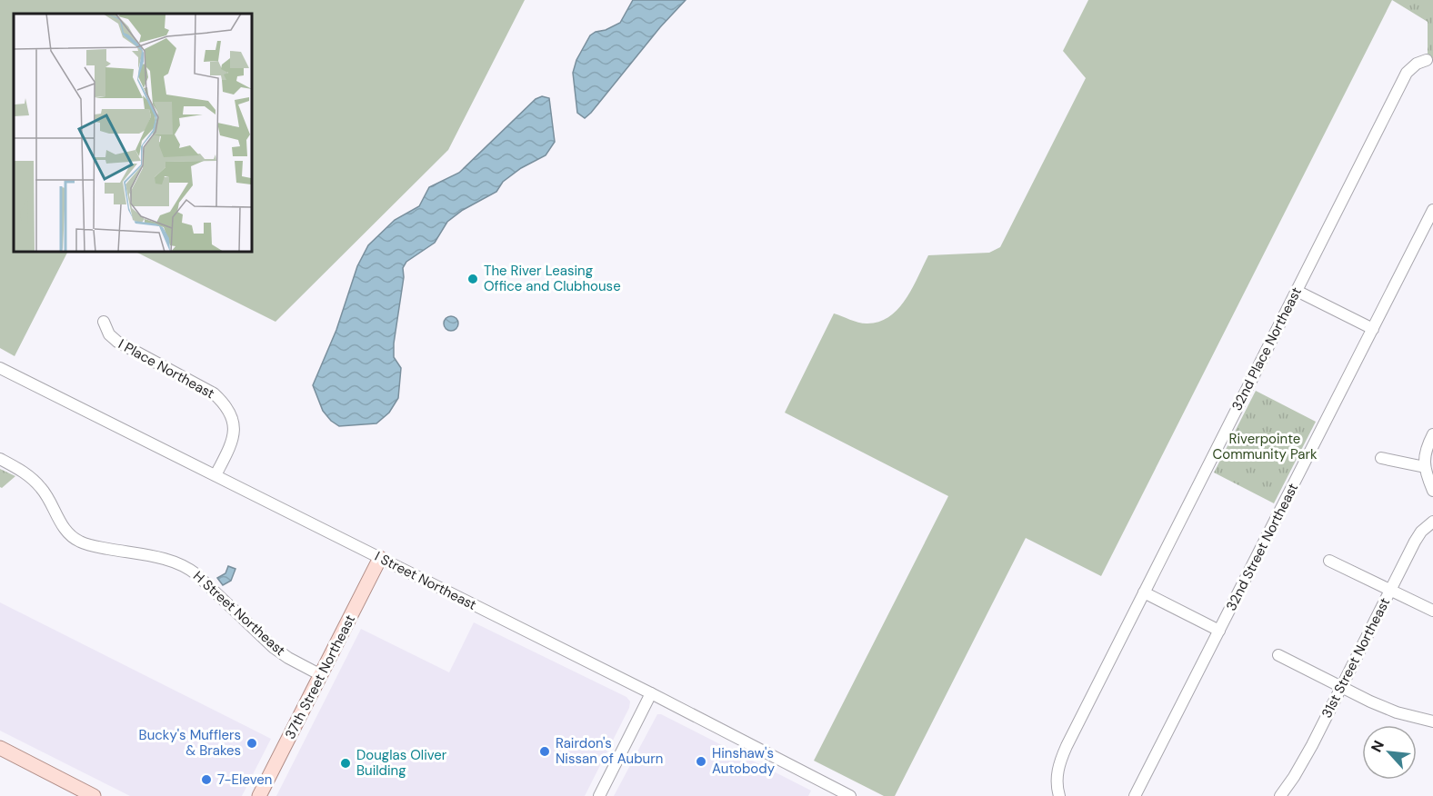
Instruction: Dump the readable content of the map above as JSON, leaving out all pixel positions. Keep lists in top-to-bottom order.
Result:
{
  "streets": {
    "main road": ["37th Street Northeast"],
    "street": [
      "32nd Place Northeast",
      "I Place Northeast",
      "32nd Street Northeast",
      "I Street Northeast",
      "H Street Northeast",
      "31st Street Northeast"
    ]
  },
  "crossings": [
    ["I Place Northeast", "I Street Northeast"],
    ["I Street Northeast", "37th Street Northeast"],
    ["H Street Northeast", "37th Street Northeast"]
  ],
  "parks": ["Riverpointe Community Park"],
  "places": [
    "The River Leasing Office and Clubhouse",
    "Bucky's Mufflers & Brakes",
    "Rairdon's Nissan of Auburn",
    "Hinshaw's Autobody",
    "Douglas Oliver Building",
    "7-Eleven"
  ],
  "north": "top left"
}
